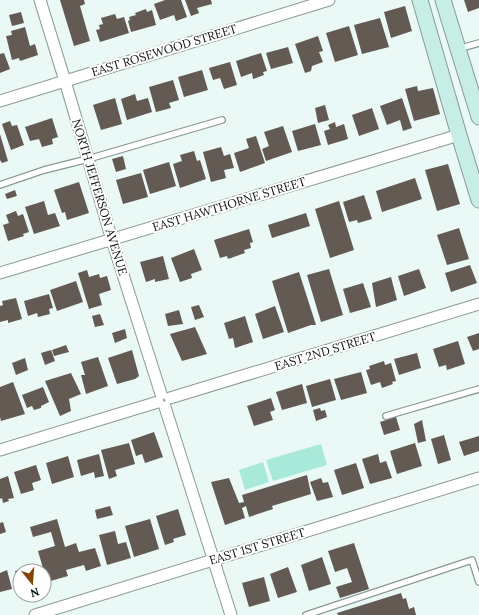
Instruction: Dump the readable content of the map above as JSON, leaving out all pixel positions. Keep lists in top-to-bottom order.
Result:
{
  "streets": {
    "street": [
      "EAST ROSEWOOD STREET",
      "NORTH JEFFERSON AVENUE",
      "EAST HAWTHORNE STREET",
      "EAST 2ND STREET",
      "EAST 1ST STREET"
    ]
  },
  "crossings": [
    ["EAST ROSEWOOD STREET", "NORTH JEFFERSON AVENUE"],
    ["NORTH JEFFERSON AVENUE", "EAST HAWTHORNE STREET"],
    ["NORTH JEFFERSON AVENUE", "EAST 2ND STREET"],
    ["NORTH JEFFERSON AVENUE", "EAST 1ST STREET"]
  ],
  "north": "bottom"
}
